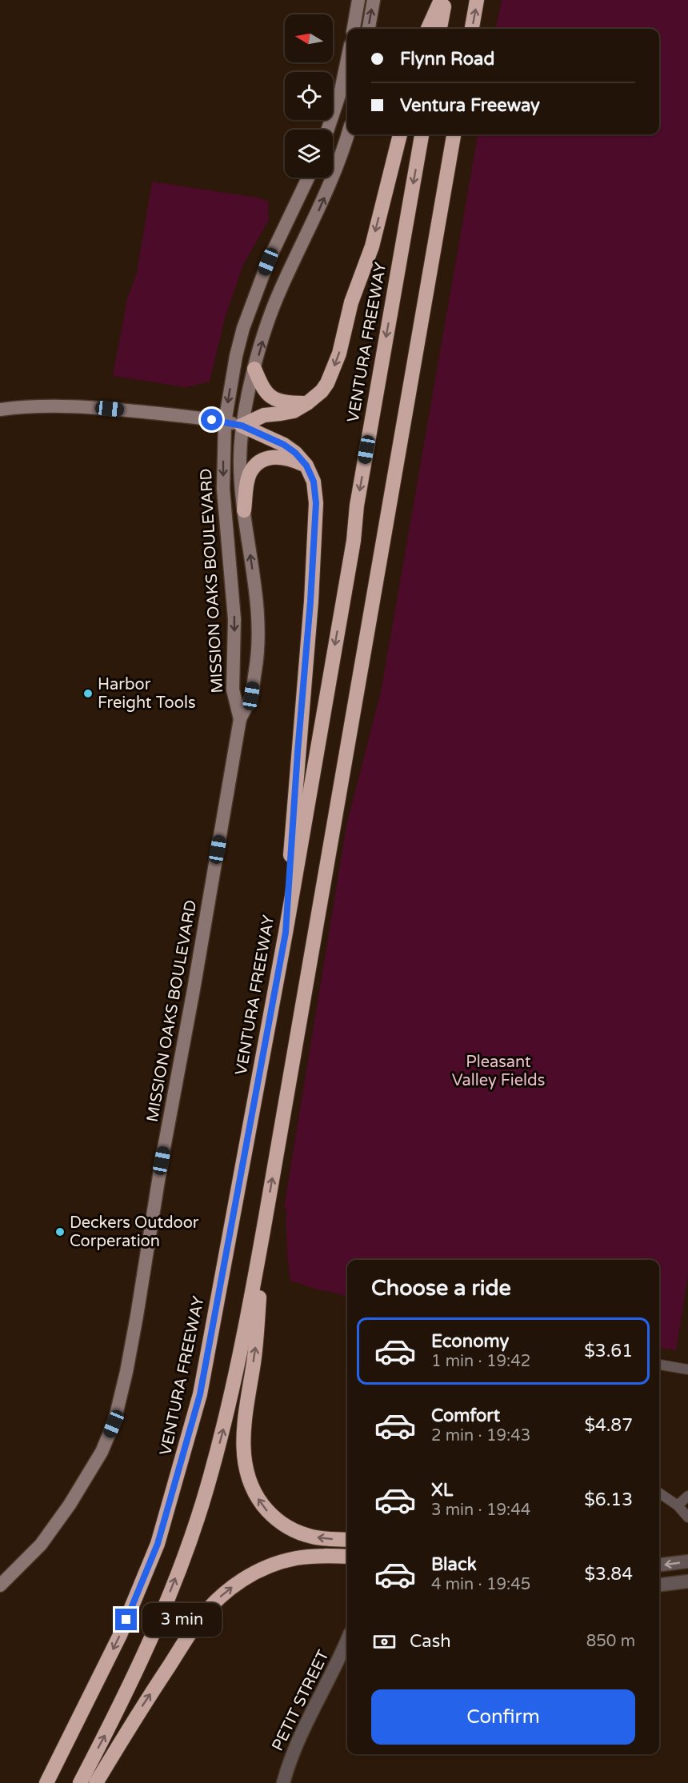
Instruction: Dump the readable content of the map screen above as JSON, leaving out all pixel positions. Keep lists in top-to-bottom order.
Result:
{
  "streets": {
    "highway": ["VENTURA FREEWAY"],
    "main road": ["MISSION OAKS BOULEVARD"],
    "street": ["PETIT STREET"]
  },
  "parks": ["Pleasant Valley Fields"],
  "places": ["Harbor Freight Tools", "Deckers Outdoor Corperation"],
  "north": "left",
  "page": {
    "banner": ["Flynn Road", "Ventura Freeway"],
    "heading": "Choose a ride",
    "list": [
      {
        "name": "Economy",
        "note": "1 min · 19:42",
        "value": "$3.61"
      },
      {
        "name": "Comfort",
        "note": "2 min · 19:43",
        "value": "$4.87"
      },
      {
        "name": "XL",
        "note": "3 min · 19:44",
        "value": "$6.13"
      },
      {
        "name": "Black",
        "note": "4 min · 19:45",
        "value": "$3.84"
      }
    ],
    "bubble": "3 min",
    "pay": ["Cash", "850 m"],
    "buttons": "Confirm"
  }
}
